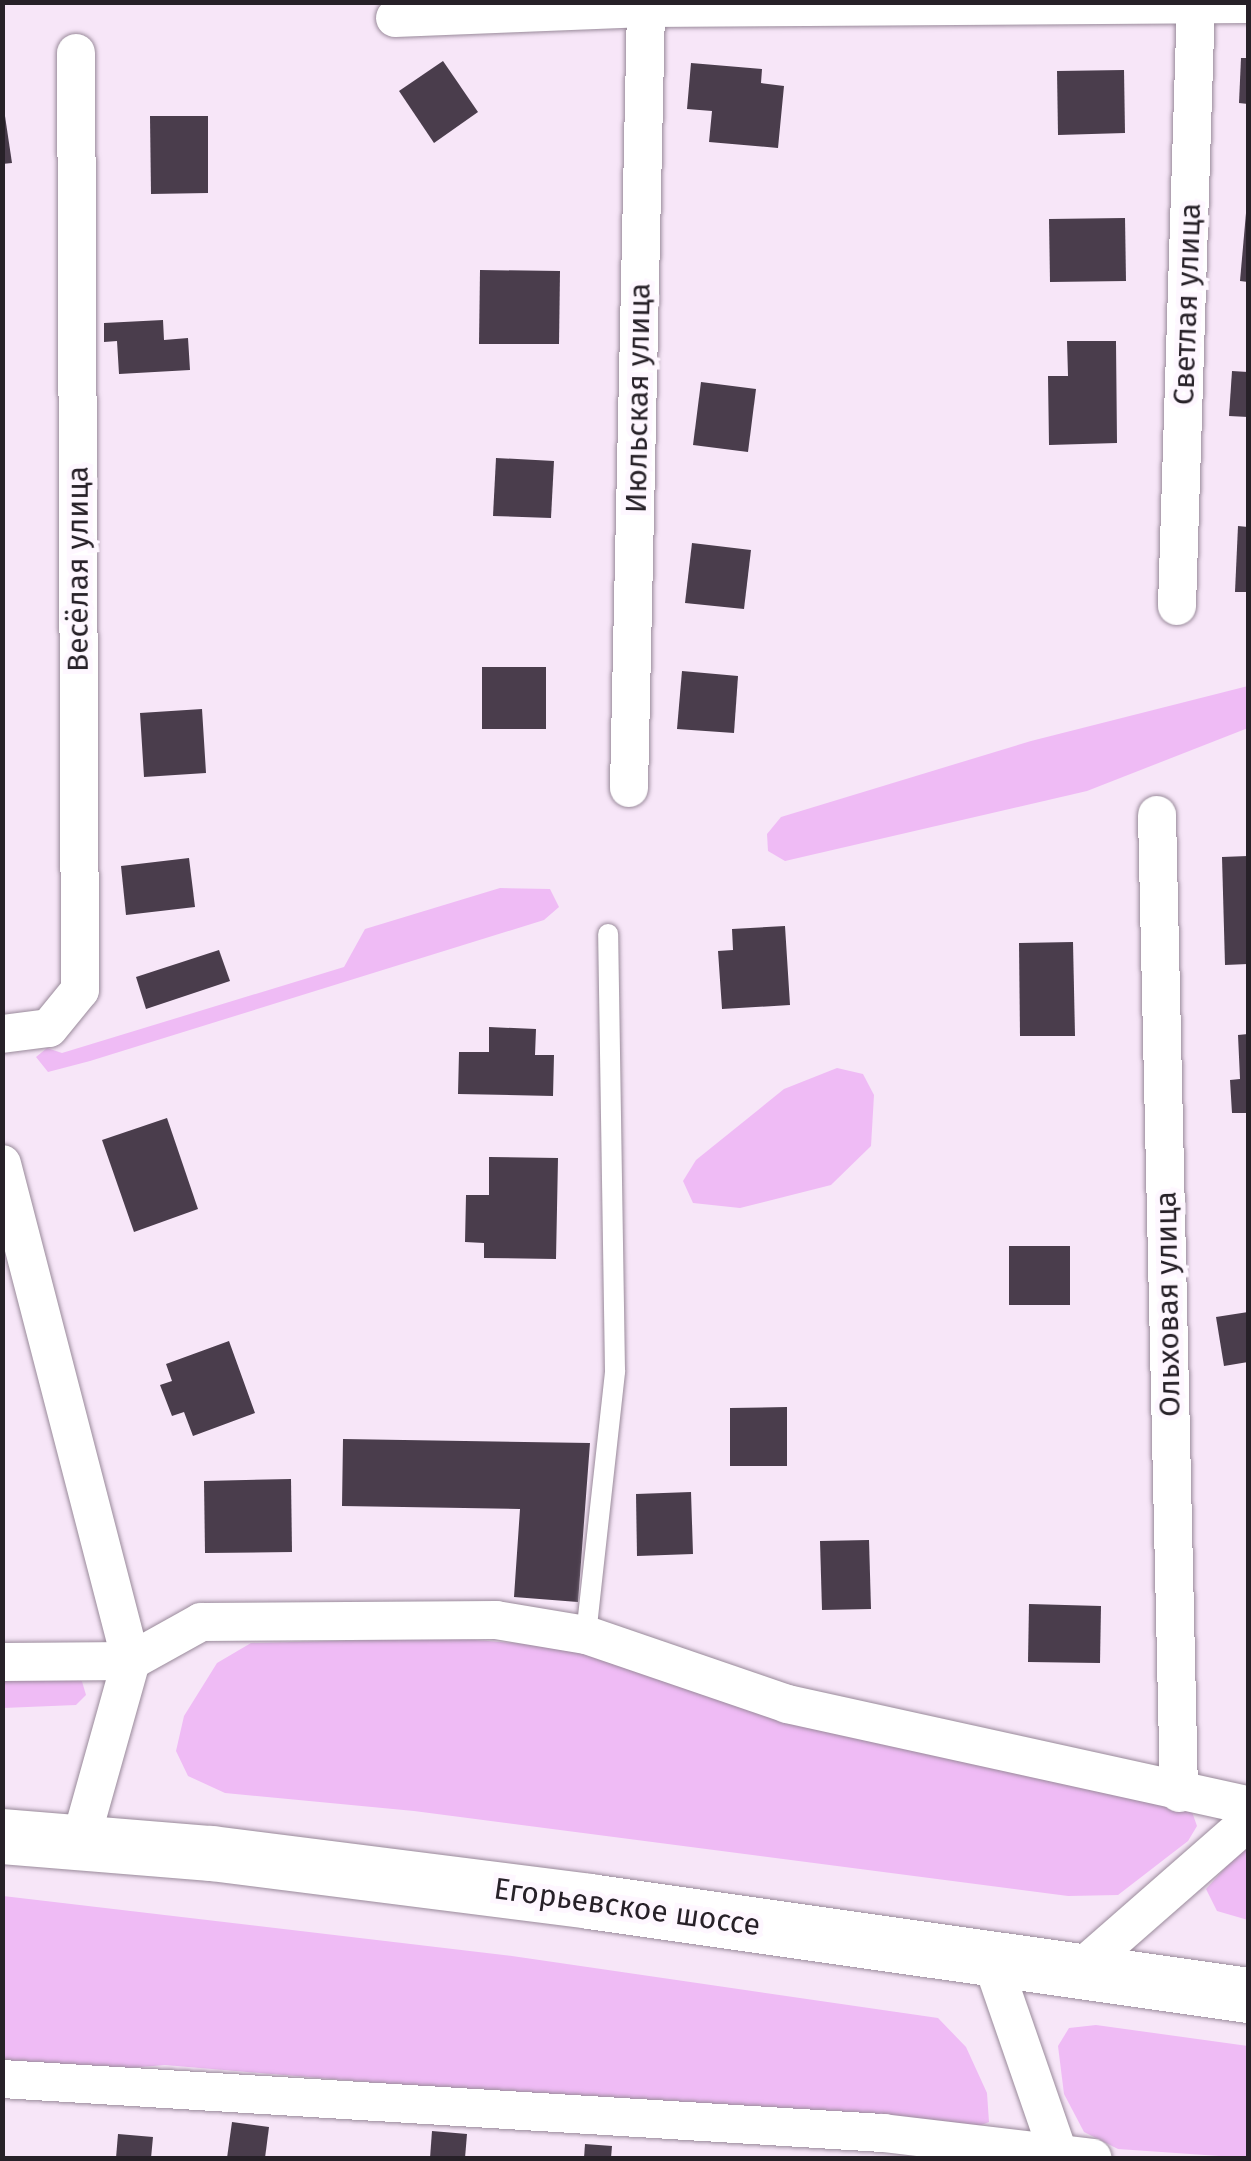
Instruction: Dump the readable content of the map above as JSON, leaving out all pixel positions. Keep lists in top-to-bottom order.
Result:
{
  "streets": {
    "main road": ["Егорьевское шоссе"],
    "street": [
      "Светлая улица",
      "Июльская улица",
      "Весёлая улица",
      "Ольховая улица"
    ]
  }
}
